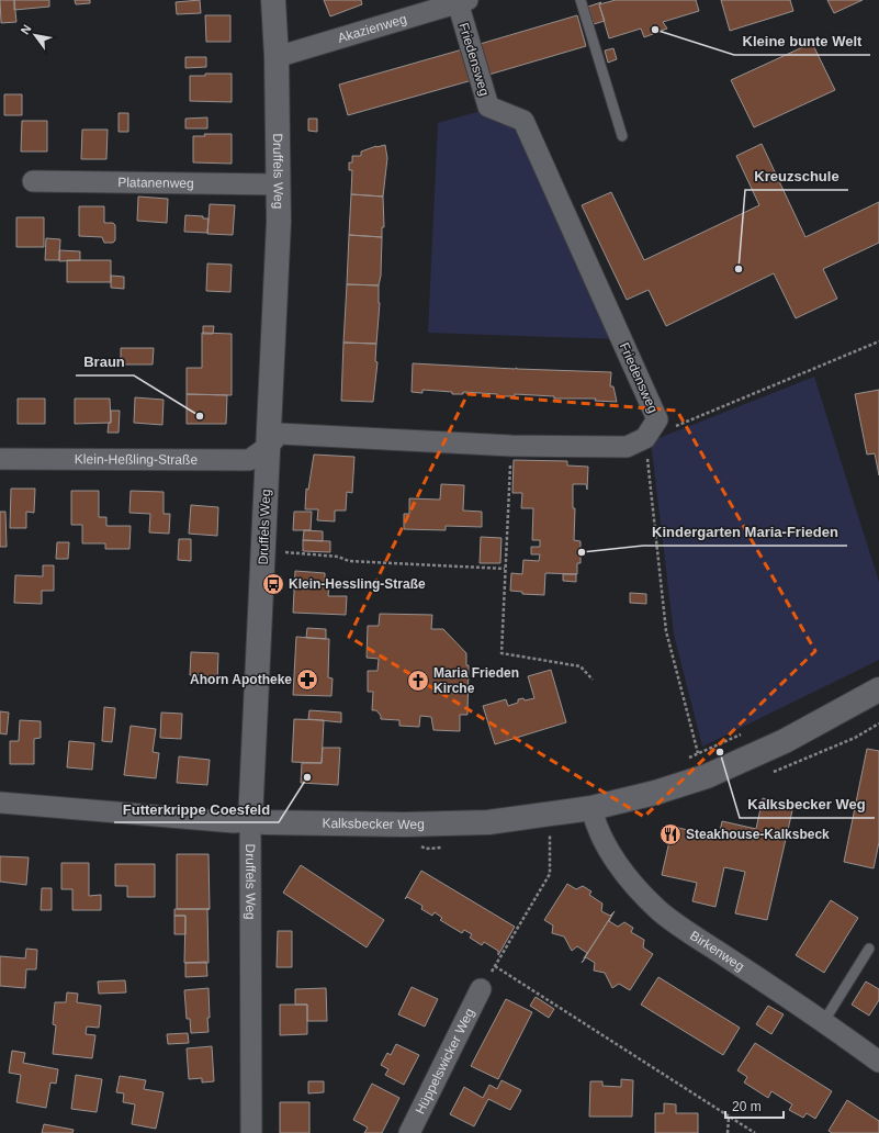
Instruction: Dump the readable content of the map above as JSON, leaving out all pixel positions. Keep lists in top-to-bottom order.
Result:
{
  "streets": {
    "street": [
      "Akazienweg",
      "Friedensweg",
      "Druffels Weg",
      "Platanenweg",
      "Klein-Heßling-Straße",
      "Kalksbecker Weg",
      "Birkenweg",
      "Hüppelswicker Weg"
    ]
  },
  "crossings": [
    ["Akazienweg", "Friedensweg"],
    ["Akazienweg", "Druffels Weg"],
    ["Druffels Weg", "Platanenweg"],
    ["Druffels Weg", "Klein-Heßling-Straße"],
    ["Druffels Weg", "Kalksbecker Weg"],
    ["Kalksbecker Weg", "Birkenweg"]
  ],
  "places": {
    "other": [
      "Kleine bunte Welt",
      "Kreuzschule",
      "Braun",
      "Kindergarten Maria-Frieden",
      "Kalksbecker Weg",
      "Futterkrippe Coesfeld"
    ],
    "bus stop": ["Klein-Hessling-Straße"],
    "pharmacy": ["Ahorn Apotheke"],
    "church": ["Maria Frieden Kirche"],
    "restaurant": ["Steakhouse-Kalksbeck"]
  },
  "scale_bar": "20 m",
  "north": "top left"
}
